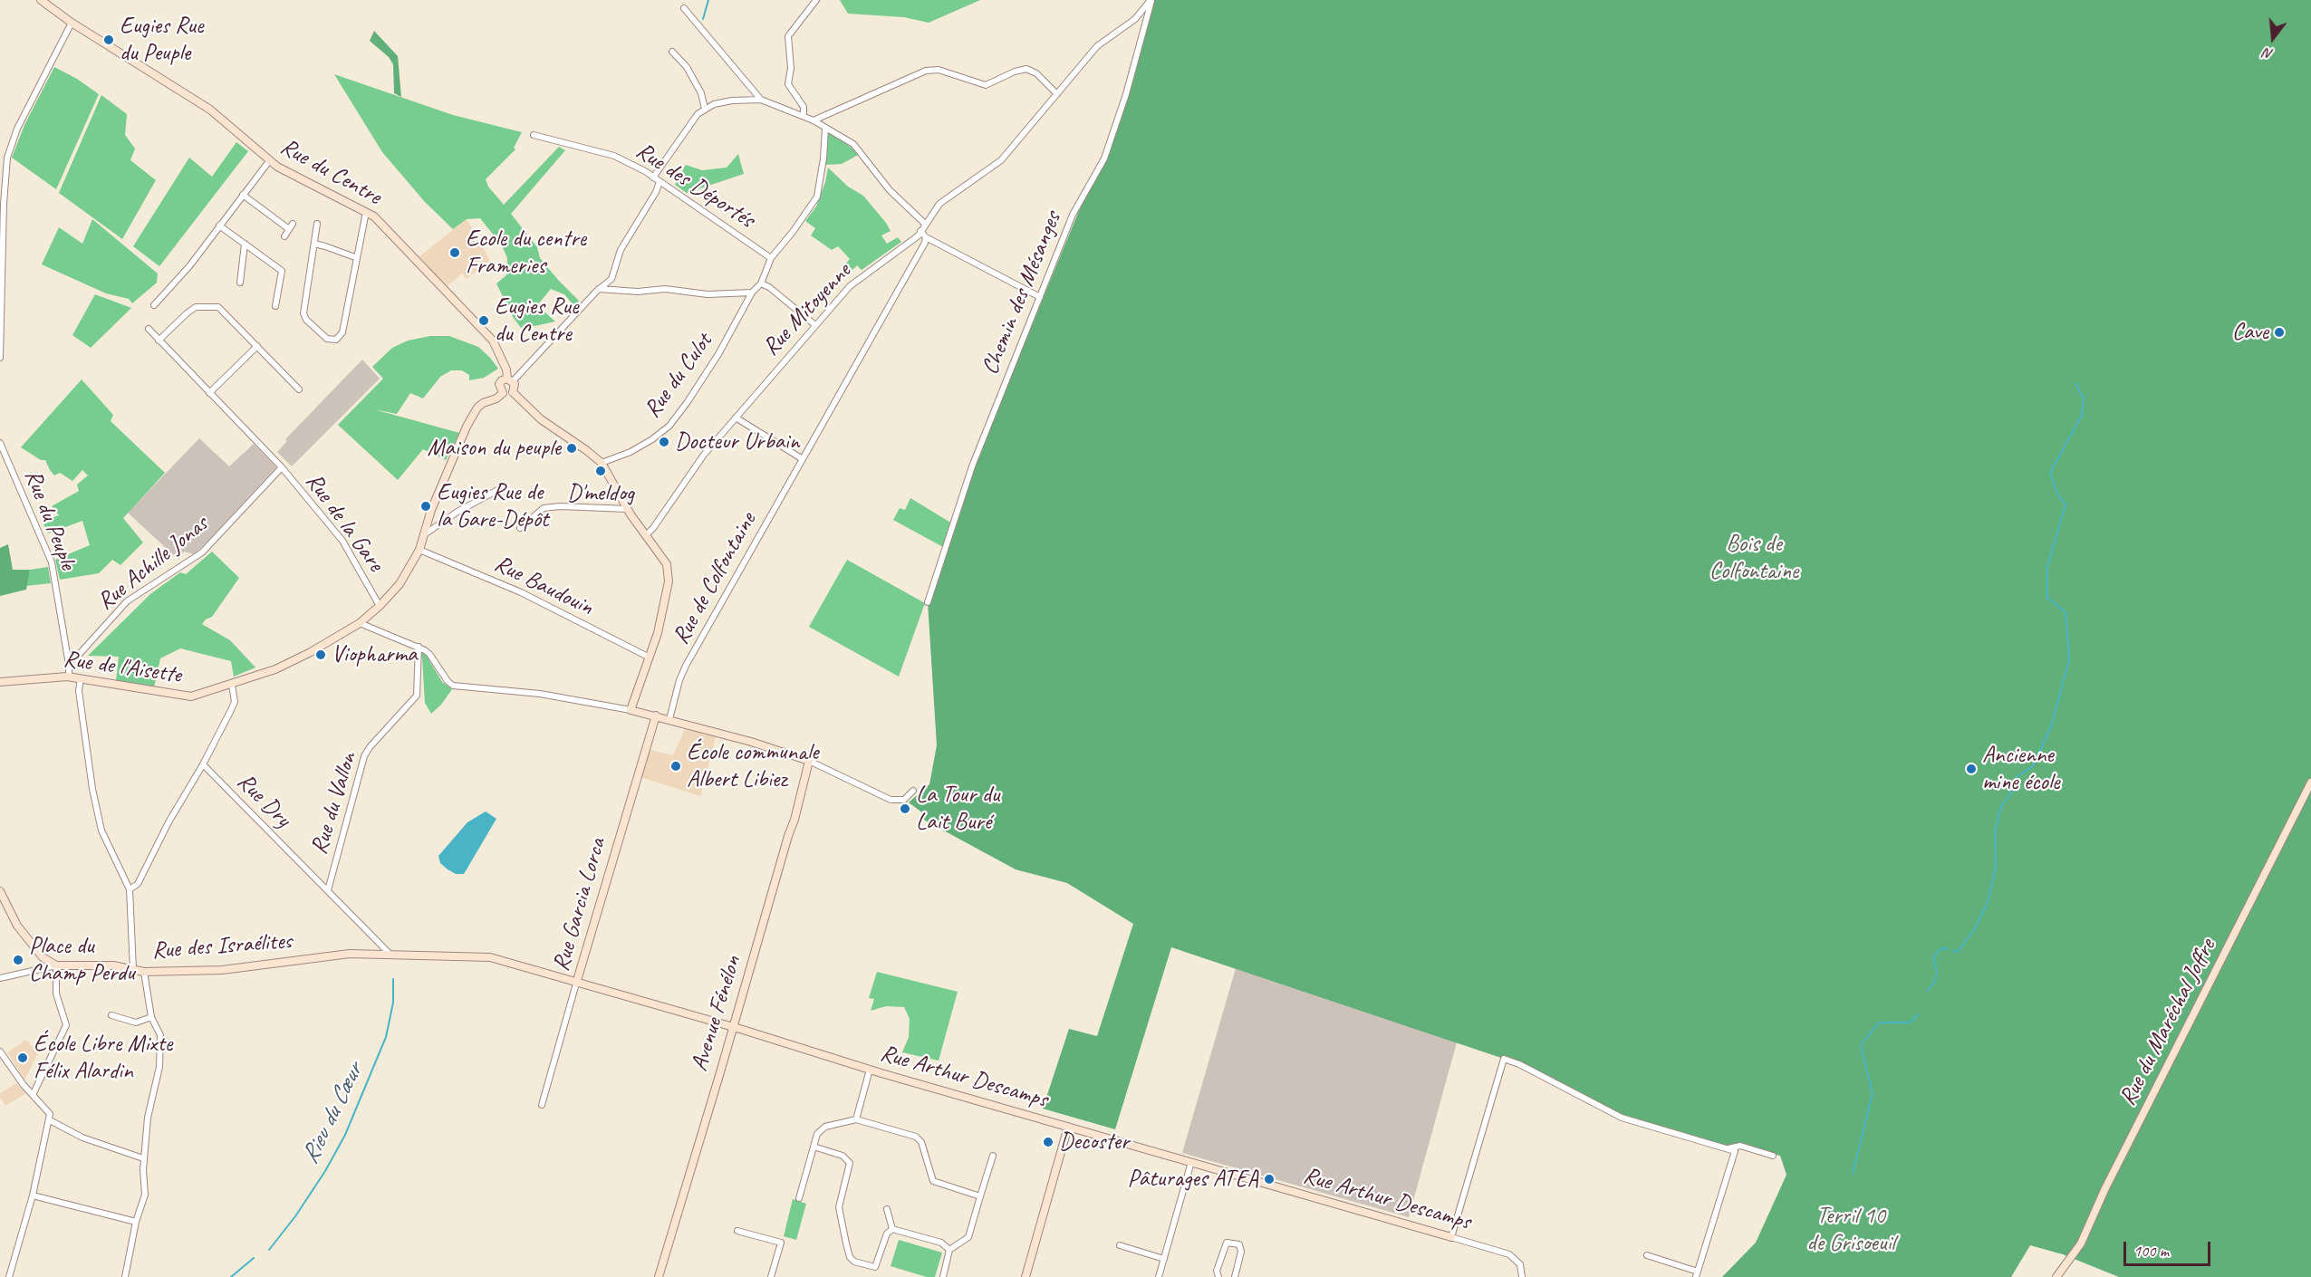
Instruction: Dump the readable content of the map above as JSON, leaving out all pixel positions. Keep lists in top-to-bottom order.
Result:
{
  "streets": {
    "street": [
      "Rue du Centre",
      "Rue des Déportés",
      "Chemin des Mésanges",
      "Rue Mitoyenne",
      "Rue du Culot",
      "Rue du Peuple",
      "Rue de la Gare",
      "Rue Achille Jonas",
      "Rue de Colfontaine",
      "Rue Baudouin",
      "Rue de l'Aisette",
      "Rue Dry",
      "Rue du Vallon",
      "Rue Garcia Lorca",
      "Rue des Israélites",
      "Avenue Fénélon",
      "Rue du Maréchal Joffre",
      "Rue Arthur Descamps"
    ]
  },
  "crossings": [
    ["Rue du Centre", "Rue de l'Aisette"],
    ["Chemin des Mésanges", "Rue Mitoyenne"],
    ["Rue du Peuple", "Rue Achille Jonas"],
    ["Rue du Peuple", "Rue de l'Aisette"],
    ["Rue de la Gare", "Rue Achille Jonas"],
    ["Rue de la Gare", "Rue de l'Aisette"],
    ["Rue Baudouin", "Rue de l'Aisette"],
    ["Rue Dry", "Rue du Vallon"],
    ["Rue Dry", "Rue des Israélites"],
    ["Rue Dry", "Rue Arthur Descamps"],
    ["Rue Garcia Lorca", "Rue Arthur Descamps"],
    ["Rue des Israélites", "Rue Arthur Descamps"],
    ["Avenue Fénélon", "Rue Arthur Descamps"]
  ],
  "water": ["Rieu du Cœur"],
  "parks": ["Bois de Colfontaine", "Terril 10 de Grisoeuil"],
  "places": [
    "Eugies Rue du Peuple",
    "Ecole du centre Frameries",
    "Eugies Rue du Centre",
    "Cave",
    "Docteur Urbain",
    "Maison du peuple",
    "D'meldog",
    "Eugies Rue de la Gare-Dépôt",
    "Viopharma",
    "École communale Albert Libiez",
    "Ancienne mine école",
    "La Tour du Lait Buré",
    "Place du Champ Perdu",
    "École Libre Mixte Félix Alardin",
    "Decoster",
    "Pâturages ATEA"
  ],
  "scale_bar": "100 m",
  "north": "bottom"
}
